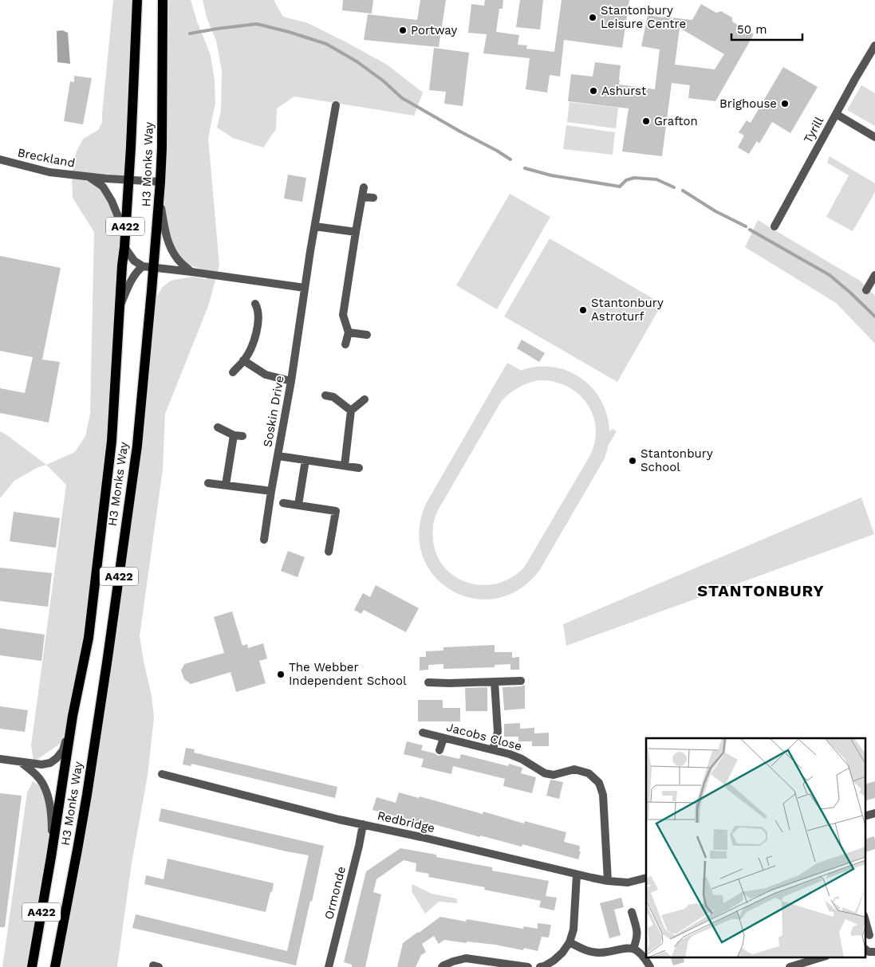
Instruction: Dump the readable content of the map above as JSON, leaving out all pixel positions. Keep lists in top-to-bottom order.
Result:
{
  "streets": {
    "main road": ["H3 Monks Way", "A422"],
    "street": [
      "Tyrill",
      "Breckland",
      "Soskin Drive",
      "Jacobs Close",
      "Redbridge",
      "Ormonde"
    ]
  },
  "crossings": [
    ["Breckland", "H3 Monks Way"],
    ["Jacobs Close", "Redbridge"],
    ["Redbridge", "Ormonde"]
  ],
  "districts": ["STANTONBURY"],
  "places": [
    "Stantonbury Leisure Centre",
    "Portway",
    "Ashurst",
    "Brighouse",
    "Grafton",
    "Stantonbury Astroturf",
    "Stantonbury School",
    "The Webber Independent School"
  ],
  "scale_bar": "50 m"
}
